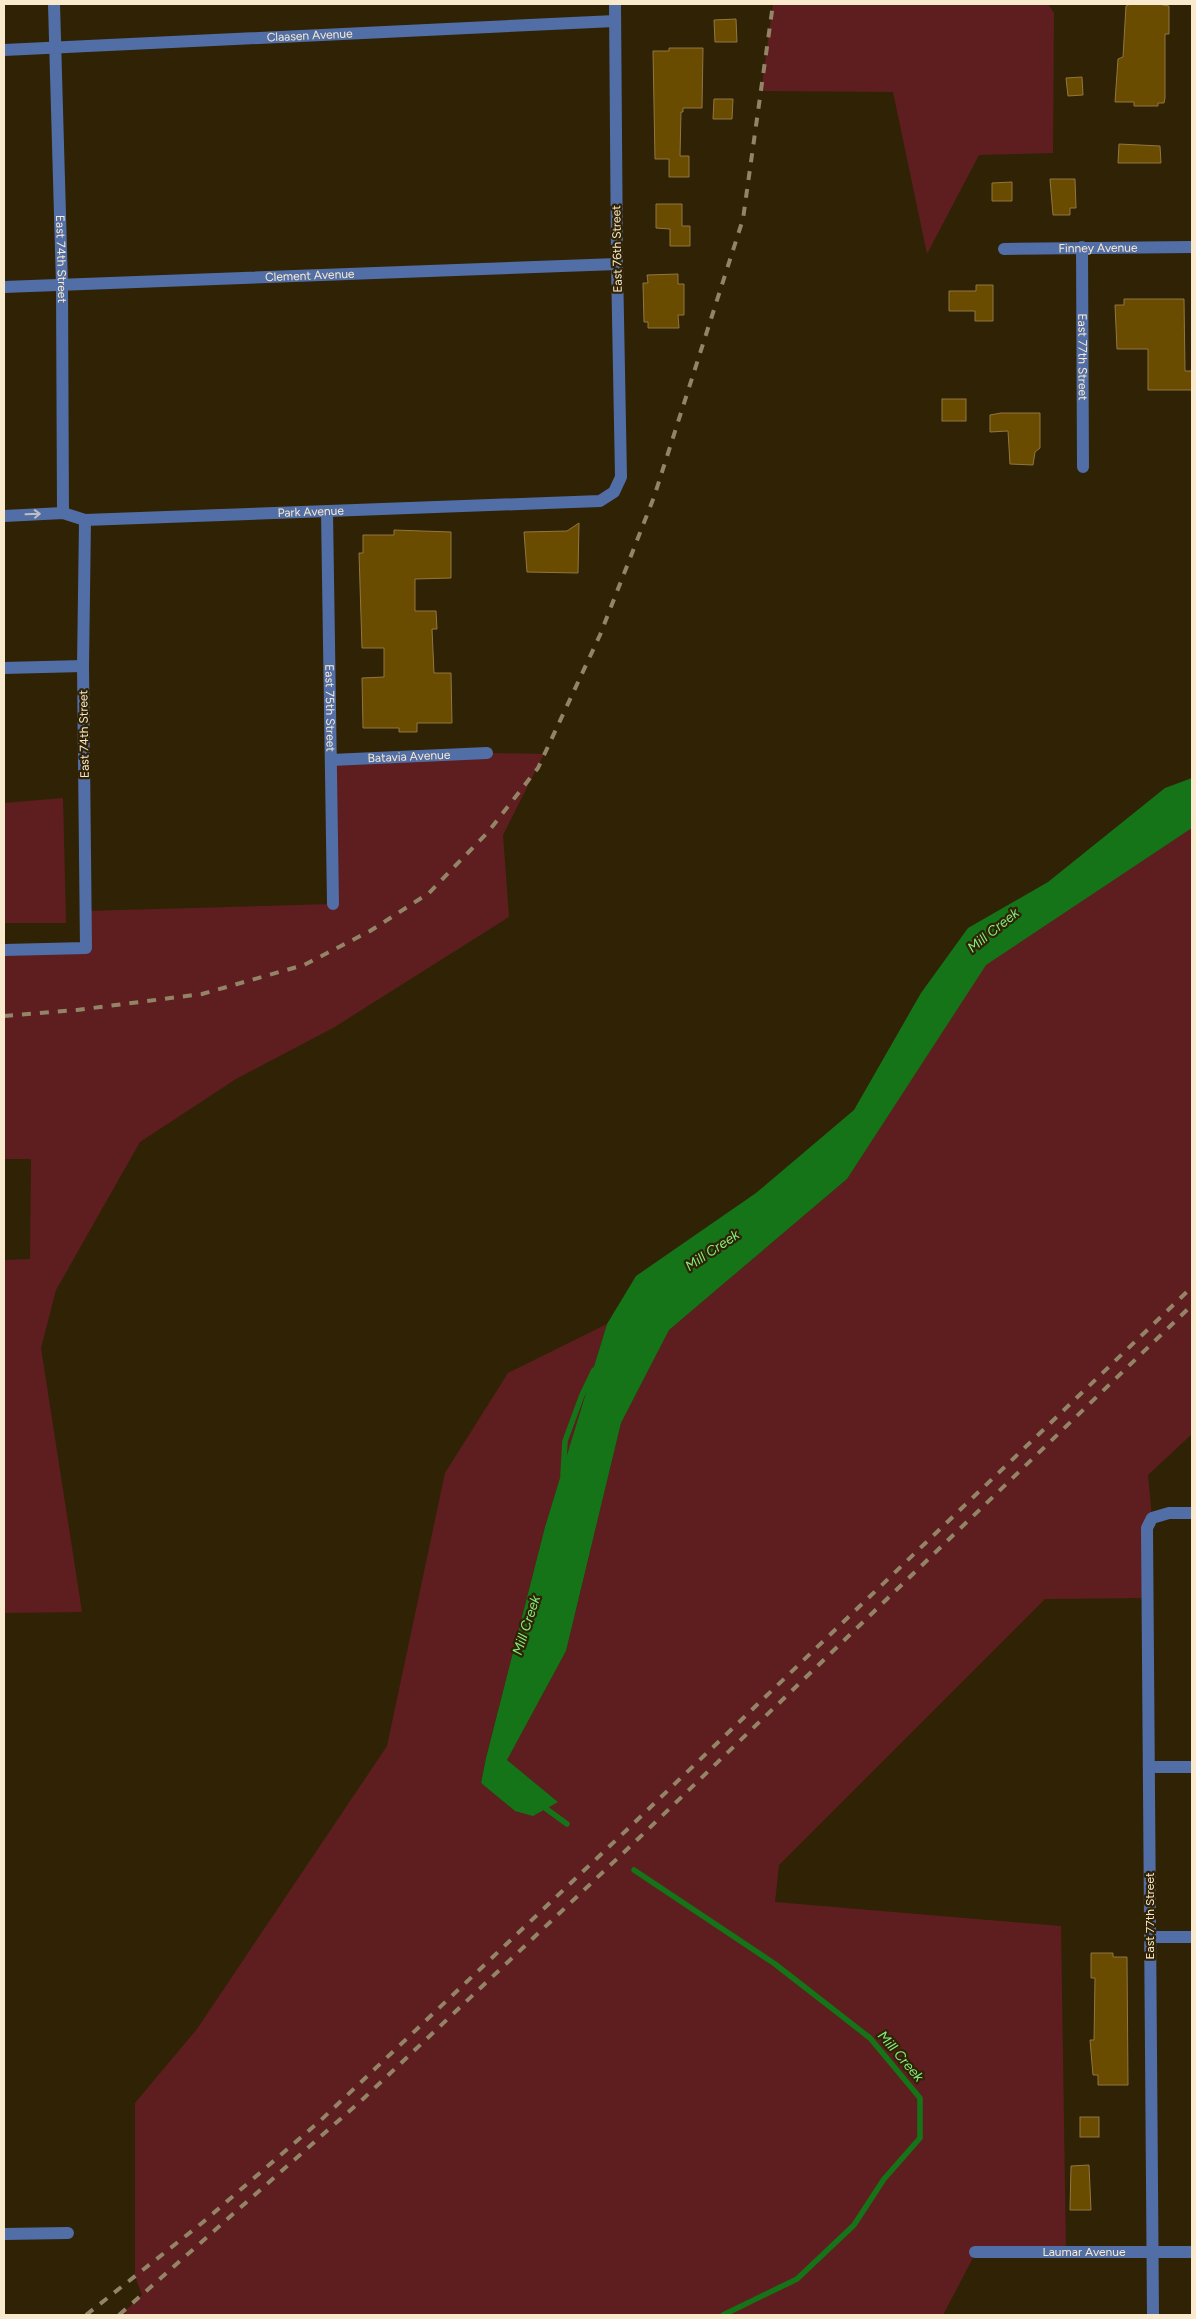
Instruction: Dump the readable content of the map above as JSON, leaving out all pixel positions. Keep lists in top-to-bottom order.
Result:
{
  "streets": {
    "street": [
      "Claasen Avenue",
      "Finney Avenue",
      "East 76th Street",
      "East 74th Street",
      "Clement Avenue",
      "East 77th Street",
      "Park Avenue",
      "East 75th Street",
      "Batavia Avenue",
      "Laumar Avenue"
    ]
  },
  "crossings": [
    ["Claasen Avenue", "East 76th Street"],
    ["Claasen Avenue", "East 74th Street"],
    ["Finney Avenue", "East 77th Street"],
    ["East 76th Street", "Clement Avenue"],
    ["East 76th Street", "Park Avenue"],
    ["East 74th Street", "Clement Avenue"],
    ["East 74th Street", "Park Avenue"],
    ["East 77th Street", "Laumar Avenue"],
    ["Park Avenue", "East 75th Street"],
    ["East 75th Street", "Batavia Avenue"]
  ],
  "water": ["Mill Creek"]
}
